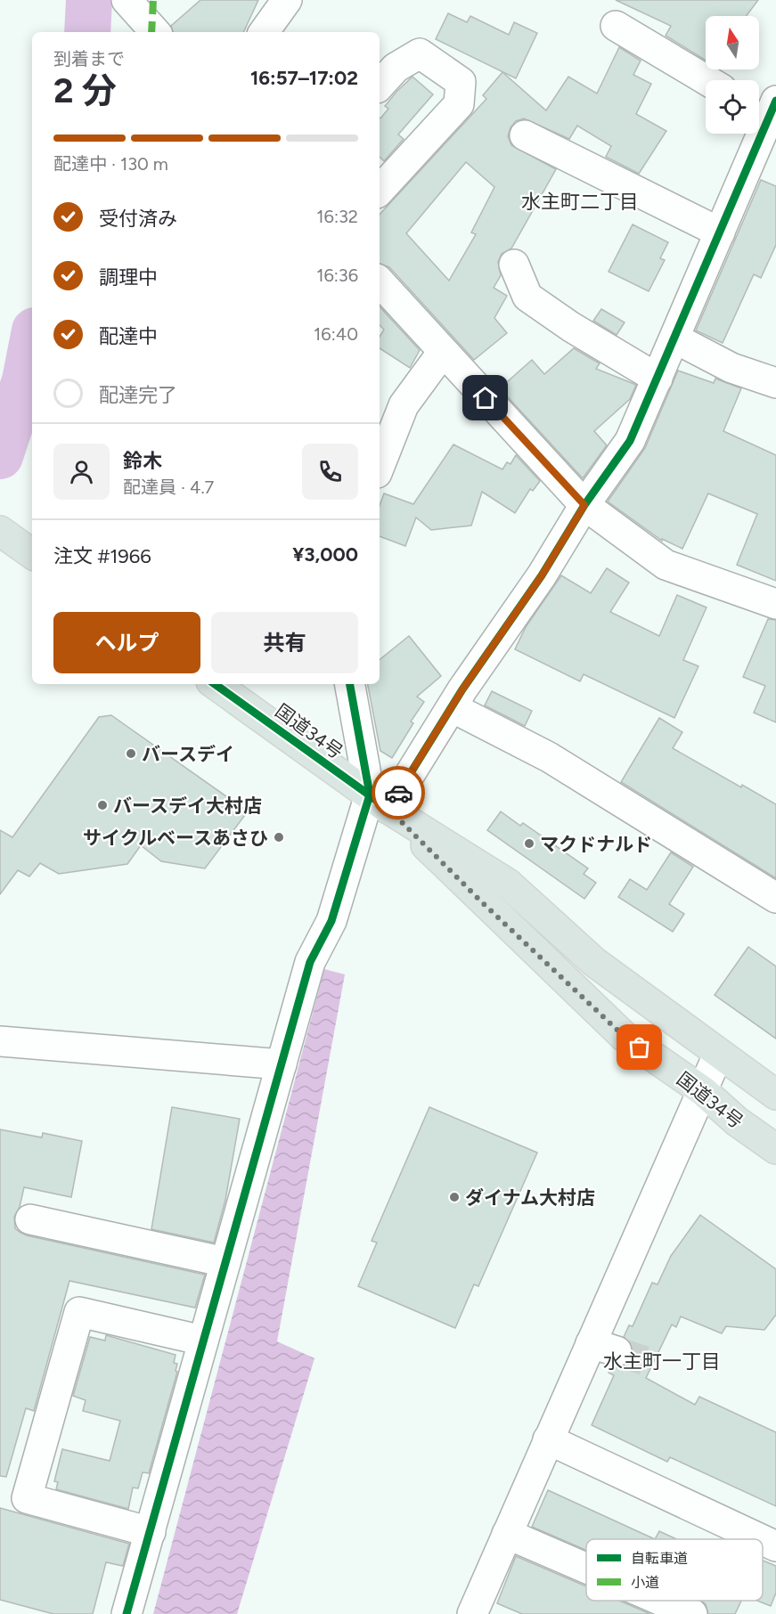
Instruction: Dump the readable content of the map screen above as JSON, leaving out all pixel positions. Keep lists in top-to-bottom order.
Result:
{
  "streets": {
    "highway": ["国道34号"]
  },
  "districts": ["水主町二丁目", "水主町一丁目"],
  "places": [
    "バースデイ",
    "バースデイ大村店",
    "サイクルベースあさひ",
    "マクドナルド",
    "ダイナム大村店"
  ],
  "legend": ["自転車道", "小道"],
  "north": "top",
  "page": {
    "heading": ["2 分", "到着まで", "16:57–17:02"],
    "panel": [
      "鈴木",
      "配達員 · 4.7",
      "注文 #1966",
      "¥3,000"
    ],
    "bar": "配達中 · 130 m",
    "list": [
      ["受付済み", "16:32"],
      ["調理中", "16:36"],
      ["配達中", "16:40"],
      "配達完了"
    ],
    "buttons": ["ヘルプ", "共有"]
  }
}
